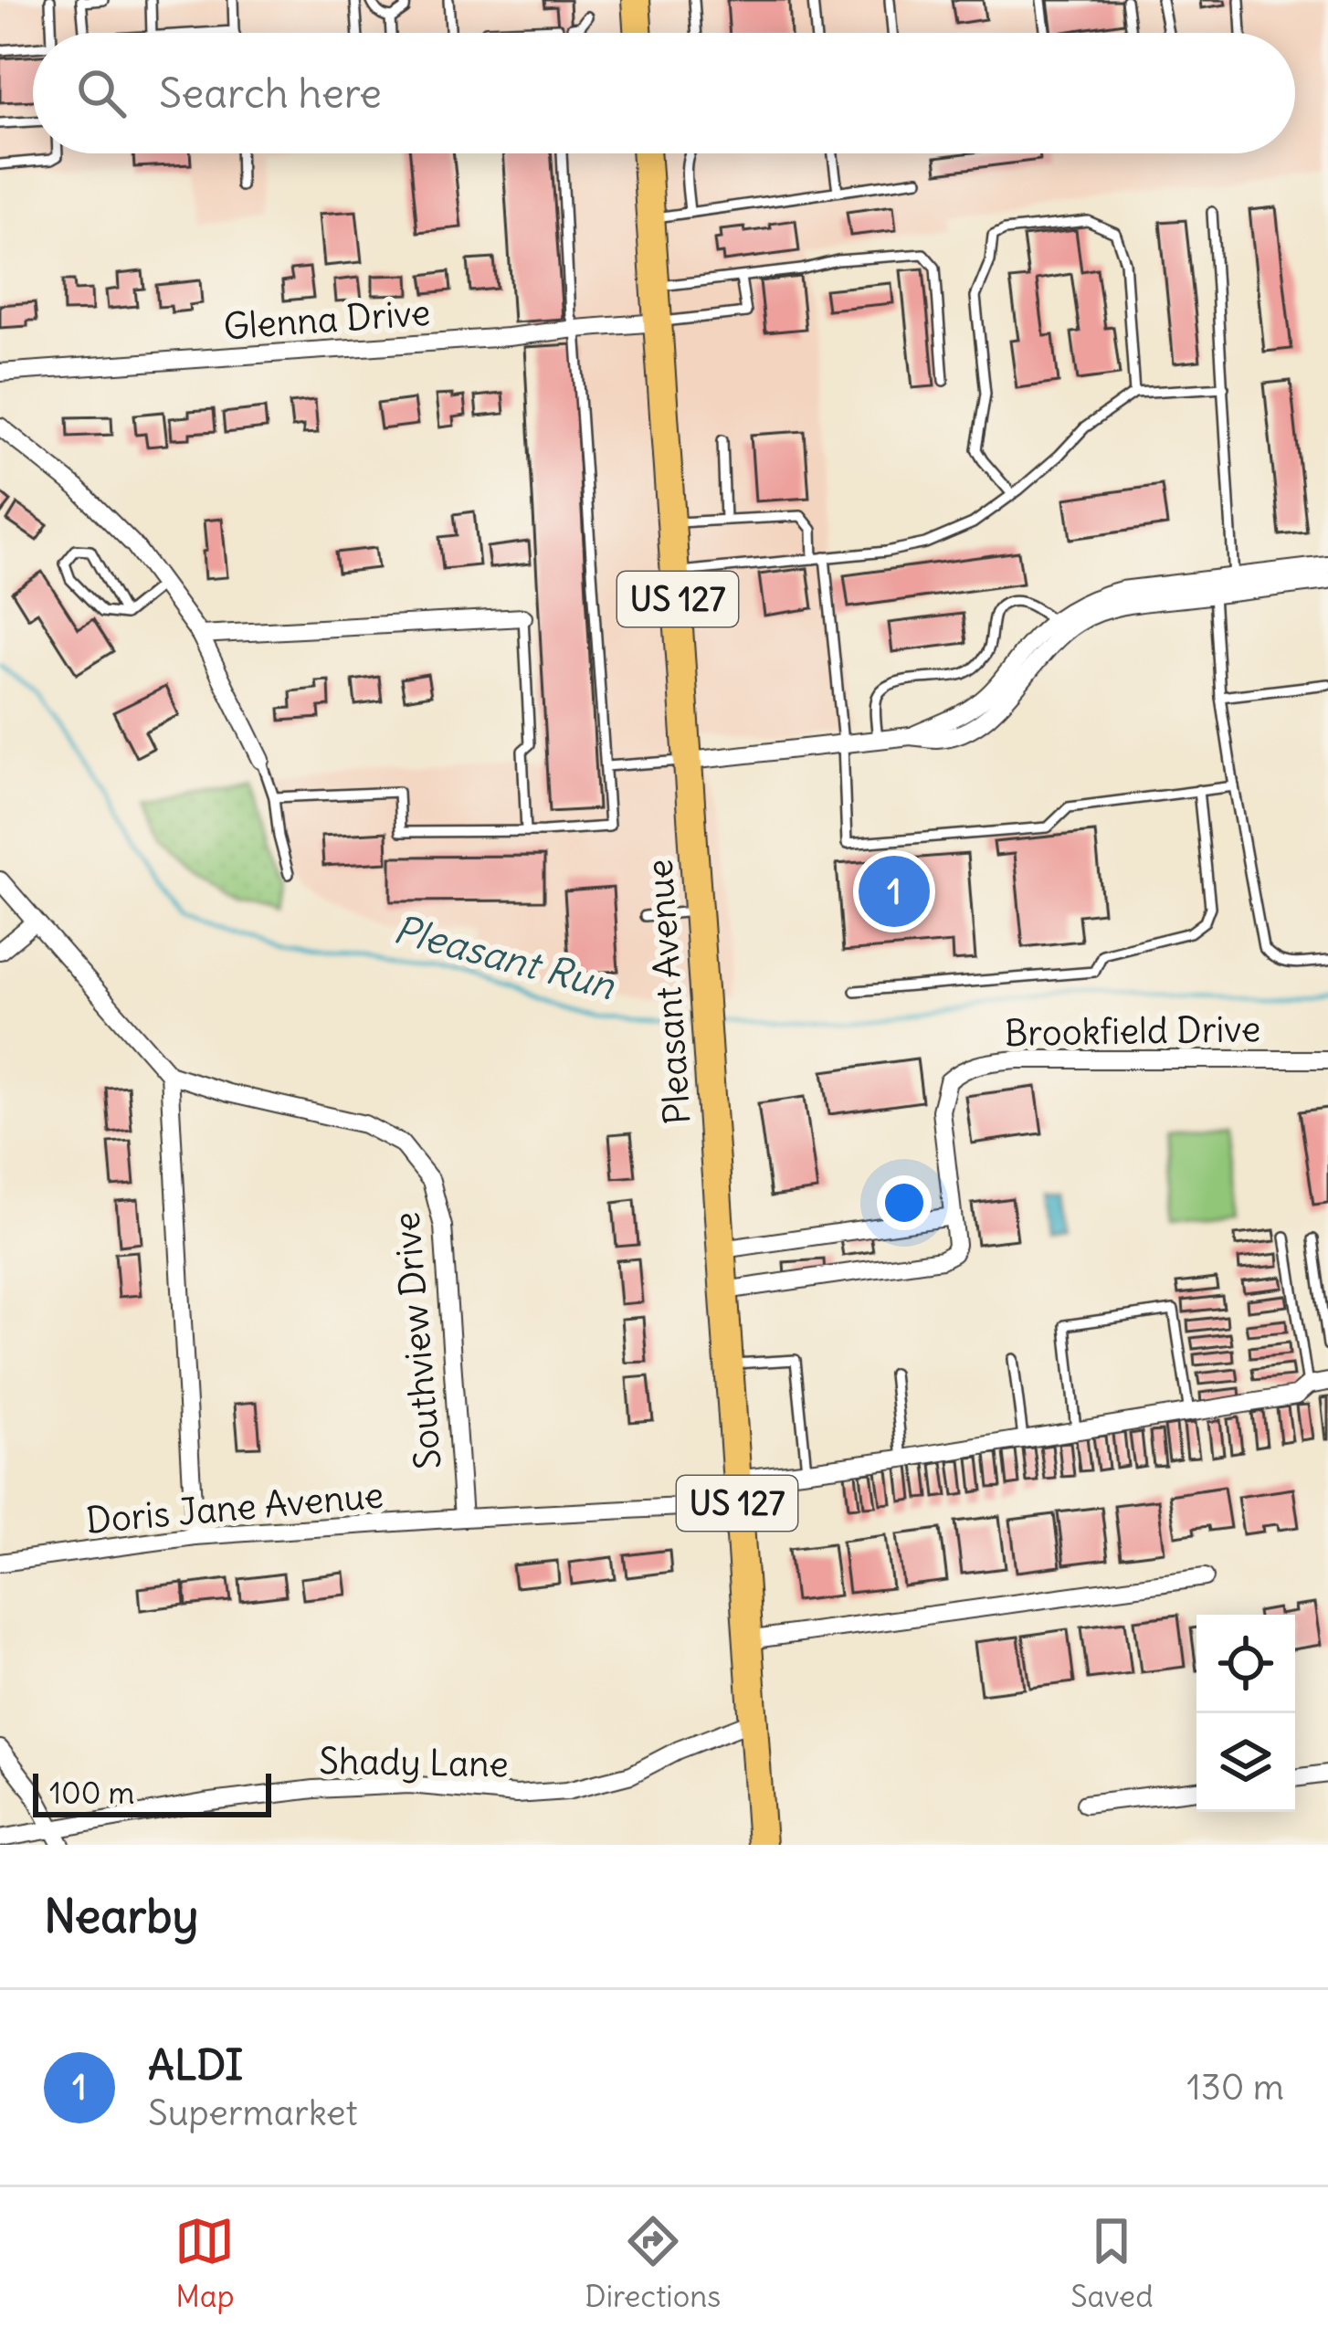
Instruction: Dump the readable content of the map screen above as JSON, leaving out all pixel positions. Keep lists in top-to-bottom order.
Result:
{
  "streets": {
    "main road": ["US 127", "Pleasant Avenue"],
    "street": [
      "Glenna Drive",
      "Brookfield Drive",
      "Southview Drive",
      "Doris Jane Avenue",
      "Shady Lane"
    ]
  },
  "crossings": [
    ["Glenna Drive", "Pleasant Avenue"],
    ["Pleasant Avenue", "Brookfield Drive"],
    ["Pleasant Avenue", "Doris Jane Avenue"],
    ["Pleasant Avenue", "Shady Lane"],
    ["Southview Drive", "Doris Jane Avenue"]
  ],
  "water": ["Pleasant Run"],
  "scale_bar": "100 m",
  "page": {
    "search": "Search here",
    "pins": "1",
    "scale": "100 m",
    "heading": "Nearby",
    "list": [
      {
        "mark": "1",
        "name": "ALDI",
        "note": "Supermarket",
        "value": "130 m"
      }
    ],
    "nav": ["Map", "Directions", "Saved"]
  }
}
